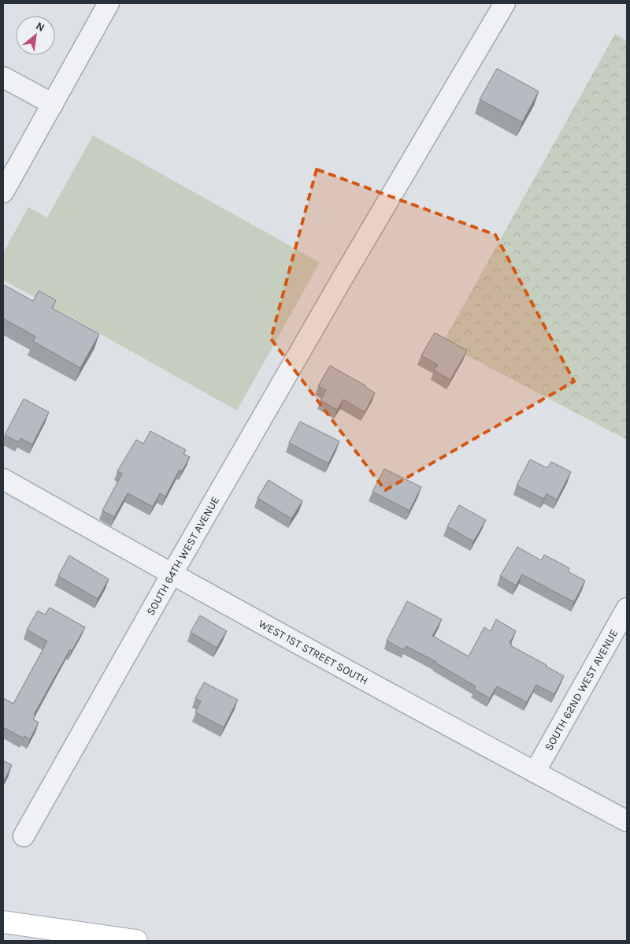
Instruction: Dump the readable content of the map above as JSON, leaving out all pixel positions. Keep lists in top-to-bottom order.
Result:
{
  "streets": {
    "street": ["SOUTH 64TH WEST AVENUE", "WEST 1ST STREET SOUTH", "SOUTH 62ND WEST AVENUE"]
  },
  "crossings": [
    ["SOUTH 64TH WEST AVENUE", "WEST 1ST STREET SOUTH"],
    ["WEST 1ST STREET SOUTH", "SOUTH 62ND WEST AVENUE"]
  ],
  "north": "top right"
}
